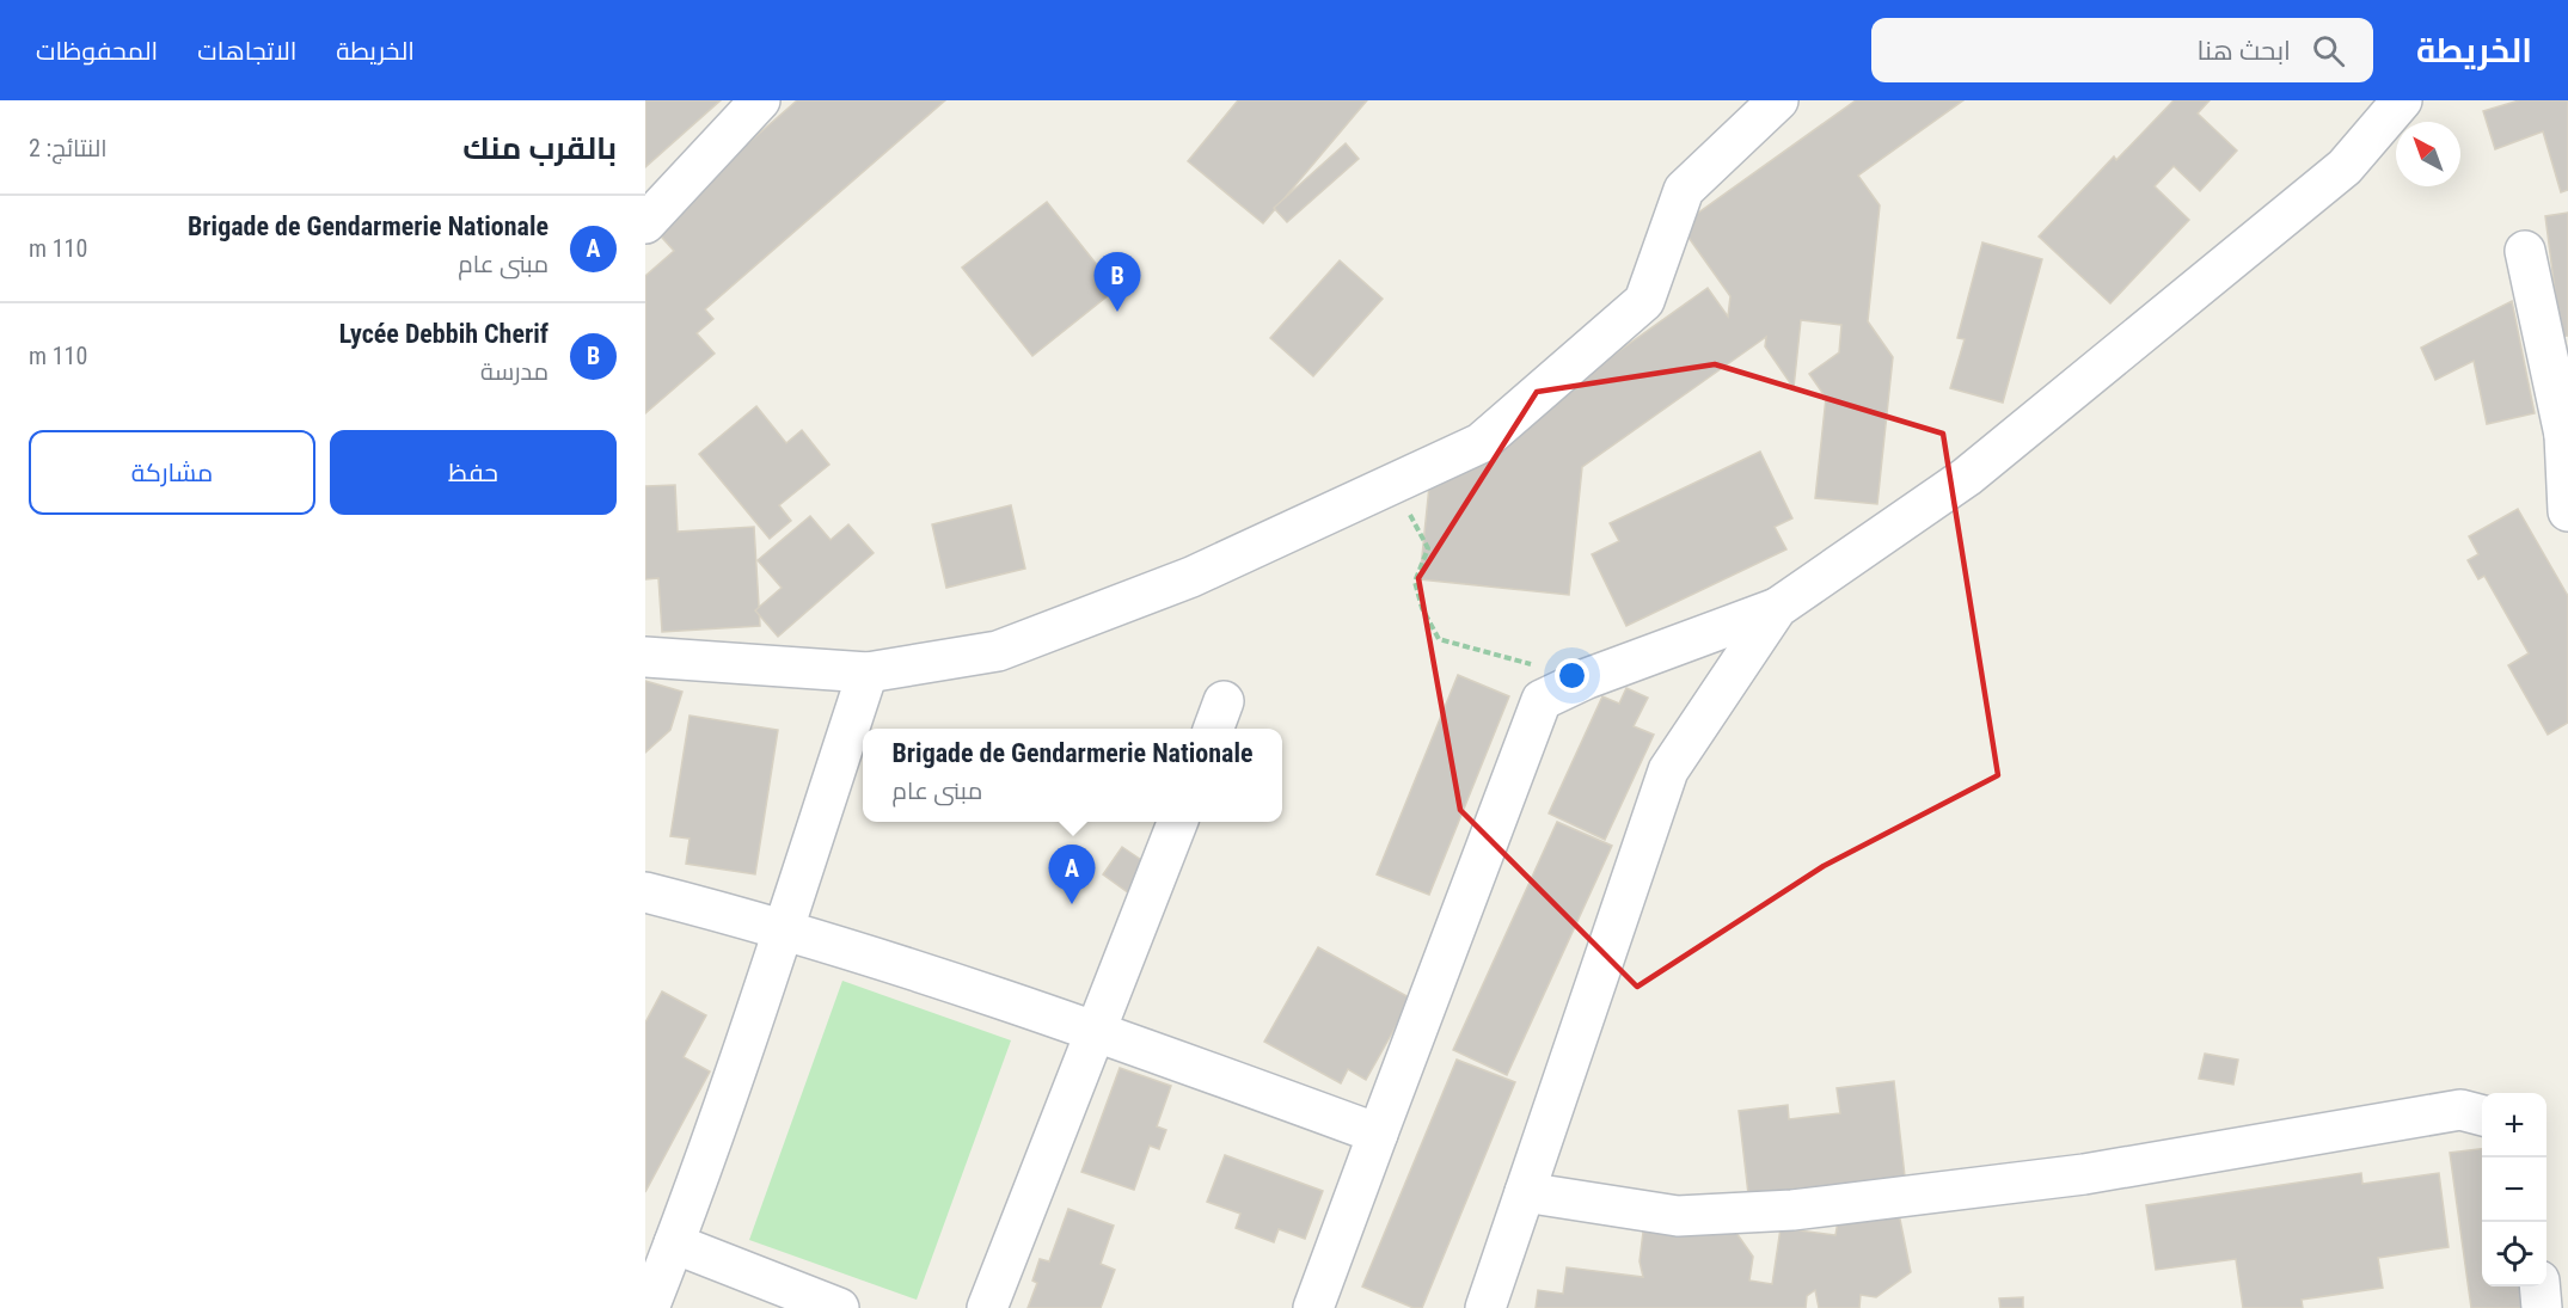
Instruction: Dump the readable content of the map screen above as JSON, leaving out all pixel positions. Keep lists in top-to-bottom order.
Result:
{
  "north": "top left",
  "page": {
    "header": "الخريطة",
    "search": "ابحث هنا",
    "nav": ["الخريطة", "الاتجاهات", "المحفوظات"],
    "heading": ["بالقرب منك", "النتائج: 2"],
    "list": [
      {
        "mark": "A",
        "name": "Brigade de Gendarmerie Nationale",
        "note": "مبنى عام",
        "value": "110 m"
      },
      {
        "mark": "B",
        "name": "Lycée Debbih Cherif",
        "note": "مدرسة",
        "value": "110 m"
      }
    ],
    "pins": ["B", "A"],
    "buttons": ["حفظ", "مشاركة"],
    "popup": ["Brigade de Gendarmerie Nationale", "مبنى عام"],
    "map_buttons": ["+", "−"]
  }
}
